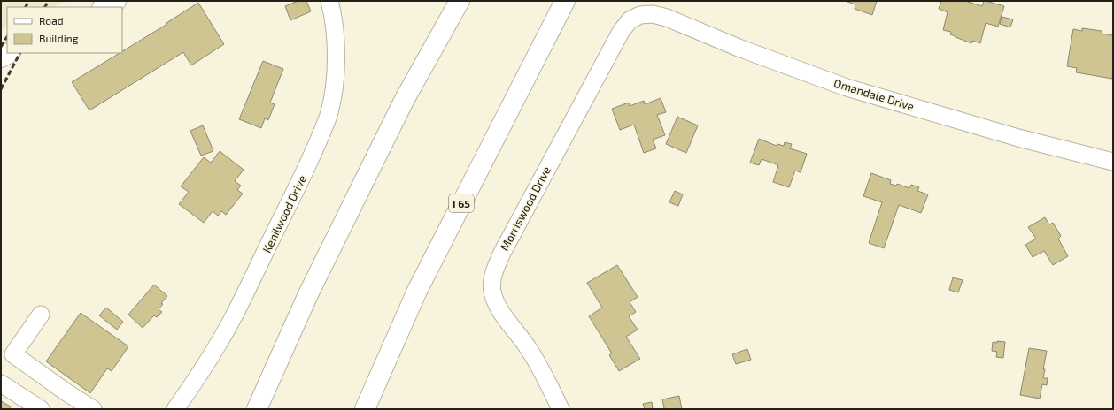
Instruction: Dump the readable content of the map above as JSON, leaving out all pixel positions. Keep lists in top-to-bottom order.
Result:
{
  "streets": {
    "main road": ["I 65"],
    "street": ["Omandale Drive", "Morriswood Drive", "Kenilwood Drive"]
  },
  "crossings": [
    ["Omandale Drive", "Morriswood Drive"]
  ],
  "legend": ["Road", "Building"]
}
